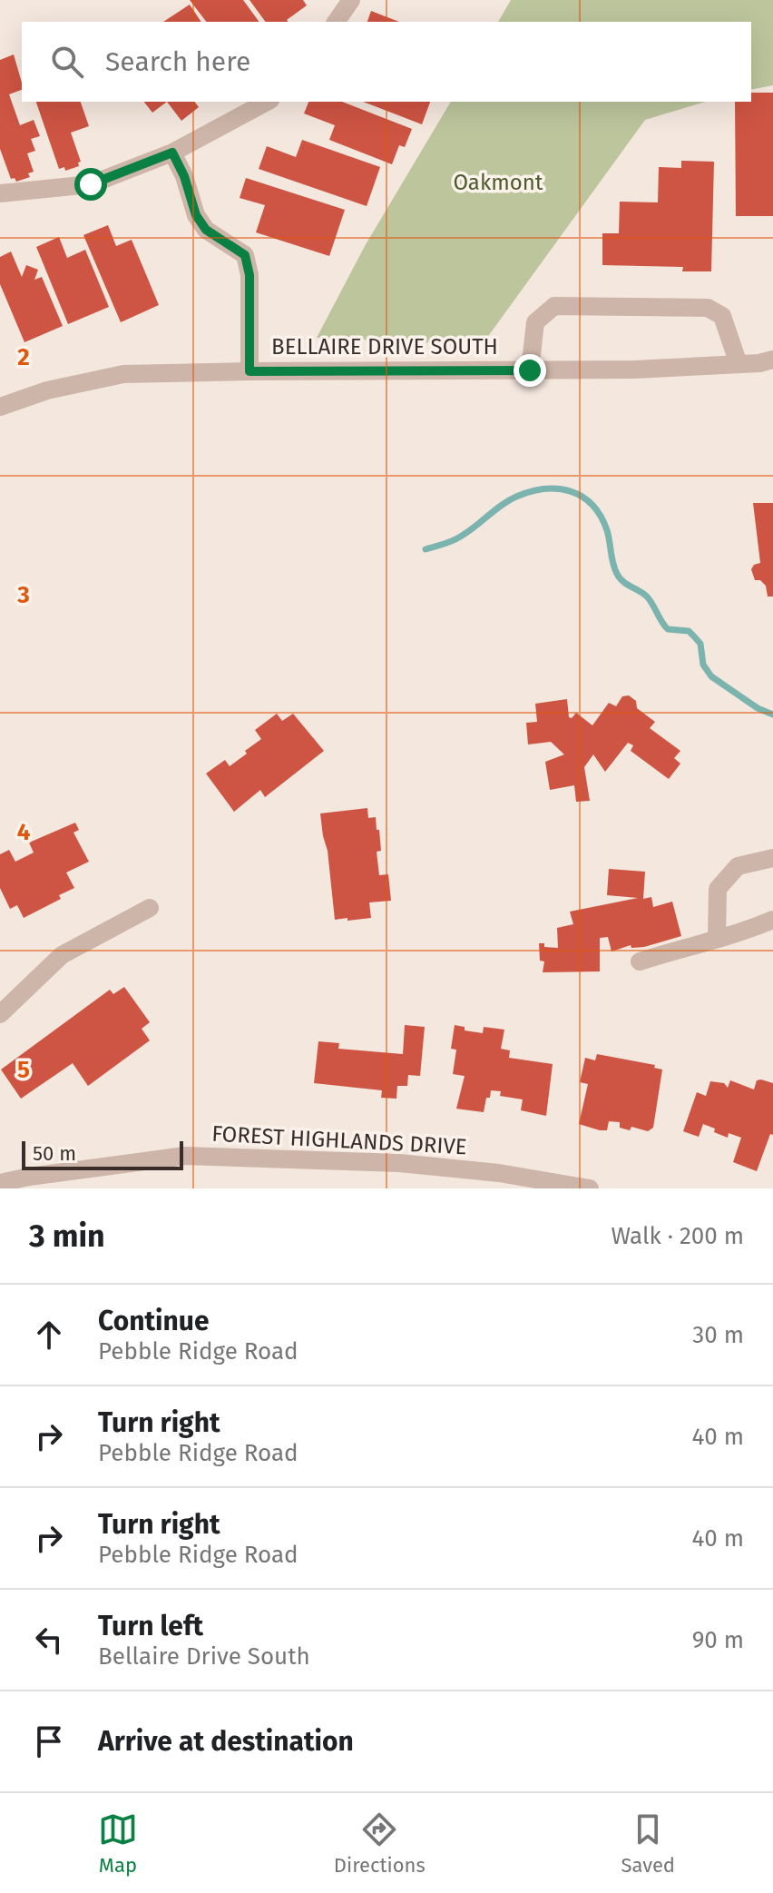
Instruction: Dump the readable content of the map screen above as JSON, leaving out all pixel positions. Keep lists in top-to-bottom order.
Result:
{
  "streets": {
    "street": ["BELLAIRE DRIVE SOUTH", "FOREST HIGHLANDS DRIVE"]
  },
  "parks": ["Oakmont"],
  "scale_bar": "50 m",
  "page": {
    "search": "Search here",
    "scale": "50 m",
    "heading": ["3 min", "Walk · 200 m"],
    "list": [
      ["Continue", "Pebble Ridge Road", "30 m"],
      ["Turn right", "Pebble Ridge Road", "40 m"],
      ["Turn right", "Pebble Ridge Road", "40 m"],
      ["Turn left", "Bellaire Drive South", "90 m"],
      "Arrive at destination"
    ],
    "nav": ["Map", "Directions", "Saved"]
  },
  "grid": {
    "rows": [
      "2",
      "3",
      "4",
      "5"
    ]
  }
}
